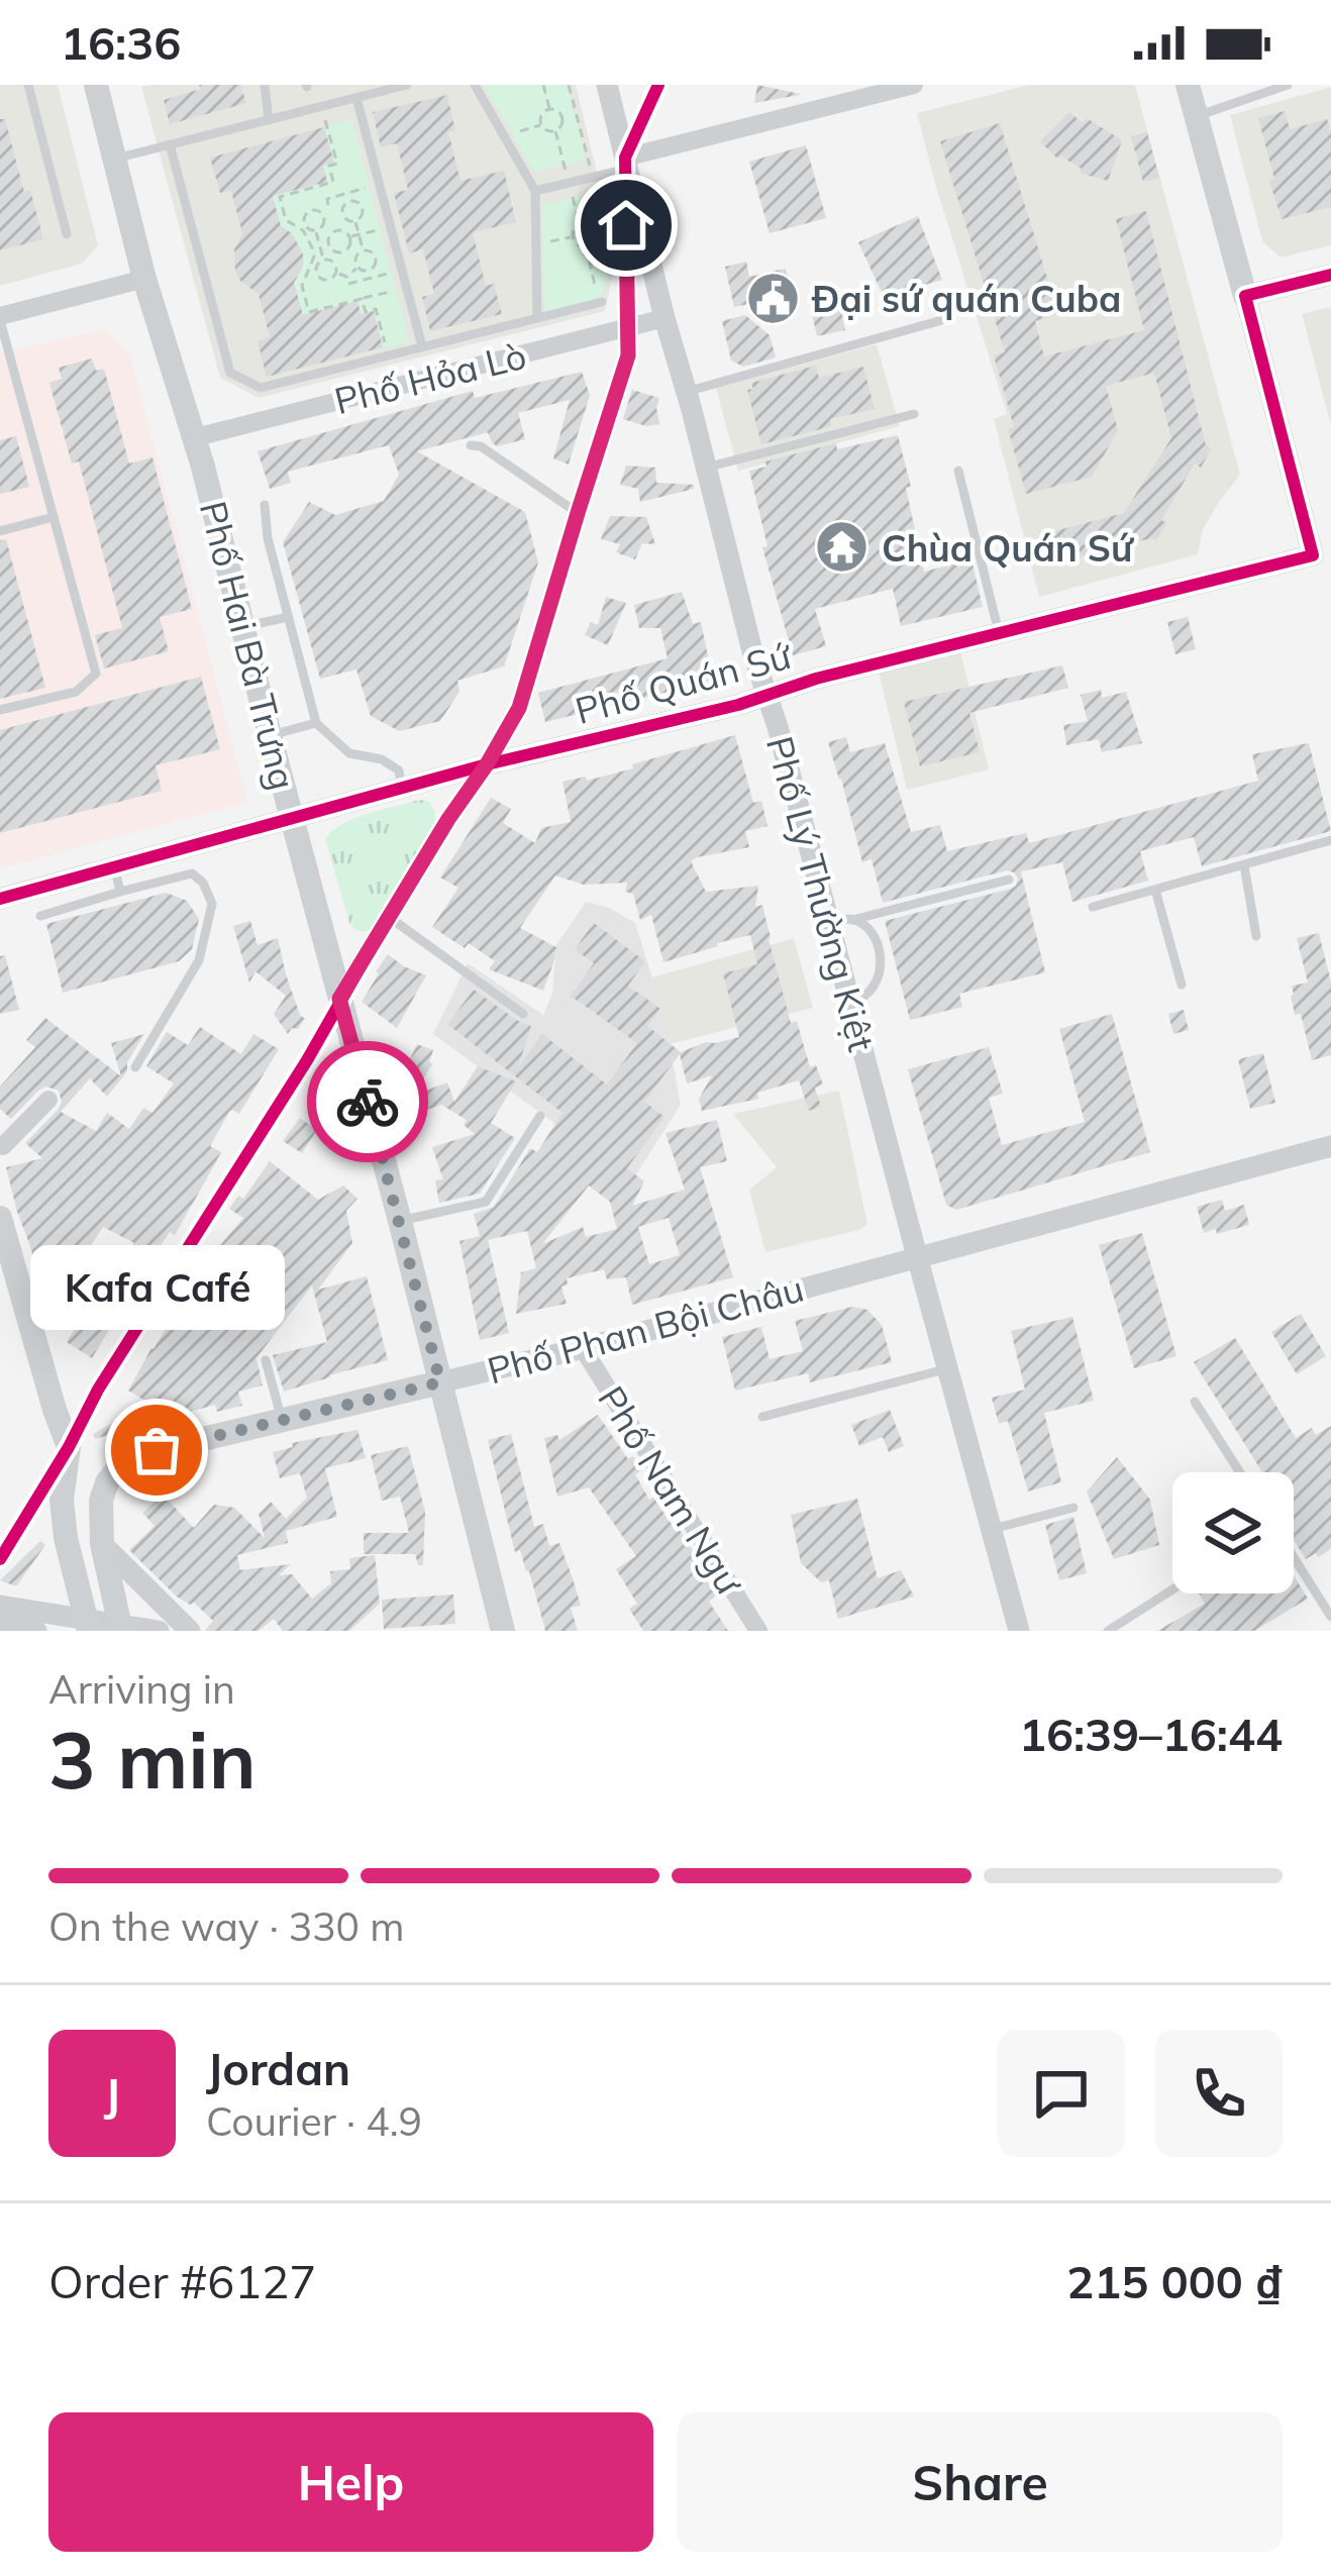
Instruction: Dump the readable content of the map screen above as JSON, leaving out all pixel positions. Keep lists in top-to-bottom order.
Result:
{
  "streets": {
    "main road": ["Phố Hai Bà Trưng", "Phố Phan Bội Châu"],
    "street": [
      "Phố Hỏa Lò",
      "Phố Quán Sứ",
      "Phố Lý Thường Kiệt",
      "Phố Nam Ngư"
    ]
  },
  "crossings": [
    ["Phố Hỏa Lò", "Phố Hai Bà Trưng"],
    ["Phố Hỏa Lò", "Phố Lý Thường Kiệt"],
    ["Phố Hai Bà Trưng", "Phố Quán Sứ"],
    ["Phố Hai Bà Trưng", "Phố Phan Bội Châu"],
    ["Phố Quán Sứ", "Phố Lý Thường Kiệt"],
    ["Phố Lý Thường Kiệt", "Phố Phan Bội Châu"],
    ["Phố Phan Bội Châu", "Phố Nam Ngư"]
  ],
  "places": {
    "public building": ["Đại sứ quán Cuba"],
    "temple": ["Chùa Quán Sứ"],
    "other": ["Kafa Café"]
  },
  "page": {
    "status": "16:36",
    "bubble": "Kafa Café",
    "heading": ["3 min", "Arriving in", "16:39–16:44"],
    "panel": [
      "Jordan",
      "Courier · 4.9",
      "Order #6127",
      "215 000 ₫"
    ],
    "bar": "On the way · 330 m",
    "round": "J",
    "buttons": ["Help", "Share"]
  }
}
